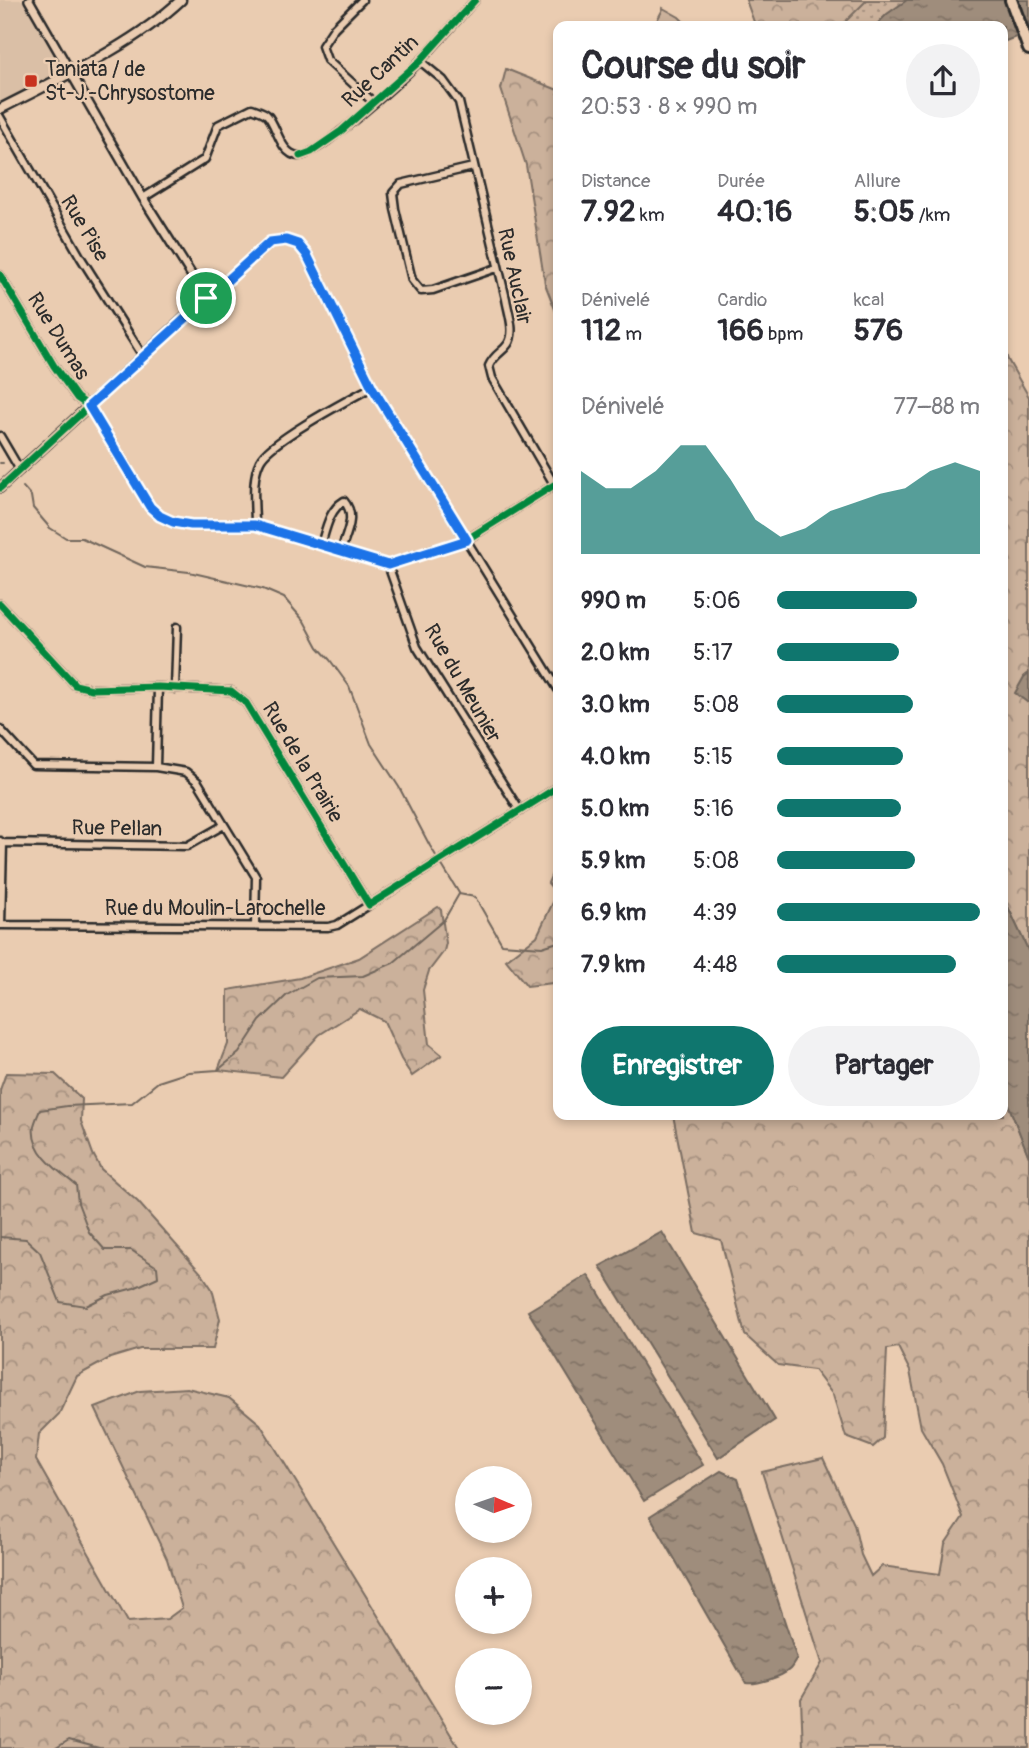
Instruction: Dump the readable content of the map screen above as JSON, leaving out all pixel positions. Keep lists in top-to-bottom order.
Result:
{
  "streets": {
    "street": [
      "Rue Cantin",
      "Rue Pise",
      "Rue Auclair",
      "Rue Dumas",
      "Rue du Meunier",
      "Rue de la Prairie",
      "Rue Pellan",
      "Rue du Moulin-Larochelle"
    ]
  },
  "crossings": [
    ["Rue Cantin", "Rue Auclair"],
    ["Rue Dumas", "Rue du Meunier"],
    ["Rue du Meunier", "Rue du Moulin-Larochelle"],
    ["Rue de la Prairie", "Rue du Moulin-Larochelle"],
    ["Rue Pellan", "Rue du Moulin-Larochelle"]
  ],
  "places": {
    "transit": ["Taniata / de St-J.-Chrysostome"]
  },
  "north": "right",
  "page": {
    "heading": ["Course du soir", "20:53 · 8 × 990 m"],
    "stats": [
      ["Distance", "7.92 km"],
      ["Durée", "40:16"],
      ["Allure", "5:05 /km"],
      ["Dénivelé", "112 m"],
      ["Cardio", "166 bpm"],
      ["kcal", "576"]
    ],
    "chart": ["Dénivelé", "77–88 m"],
    "list": [
      {
        "name": "990 m",
        "note": "5:06"
      },
      {
        "name": "2.0 km",
        "note": "5:17"
      },
      {
        "name": "3.0 km",
        "note": "5:08"
      },
      {
        "name": "4.0 km",
        "note": "5:15"
      },
      {
        "name": "5.0 km",
        "note": "5:16"
      },
      {
        "name": "5.9 km",
        "note": "5:08"
      },
      {
        "name": "6.9 km",
        "note": "4:39"
      },
      {
        "name": "7.9 km",
        "note": "4:48"
      }
    ],
    "buttons": ["Enregistrer", "Partager"],
    "map_buttons": ["+", "−"]
  }
}
